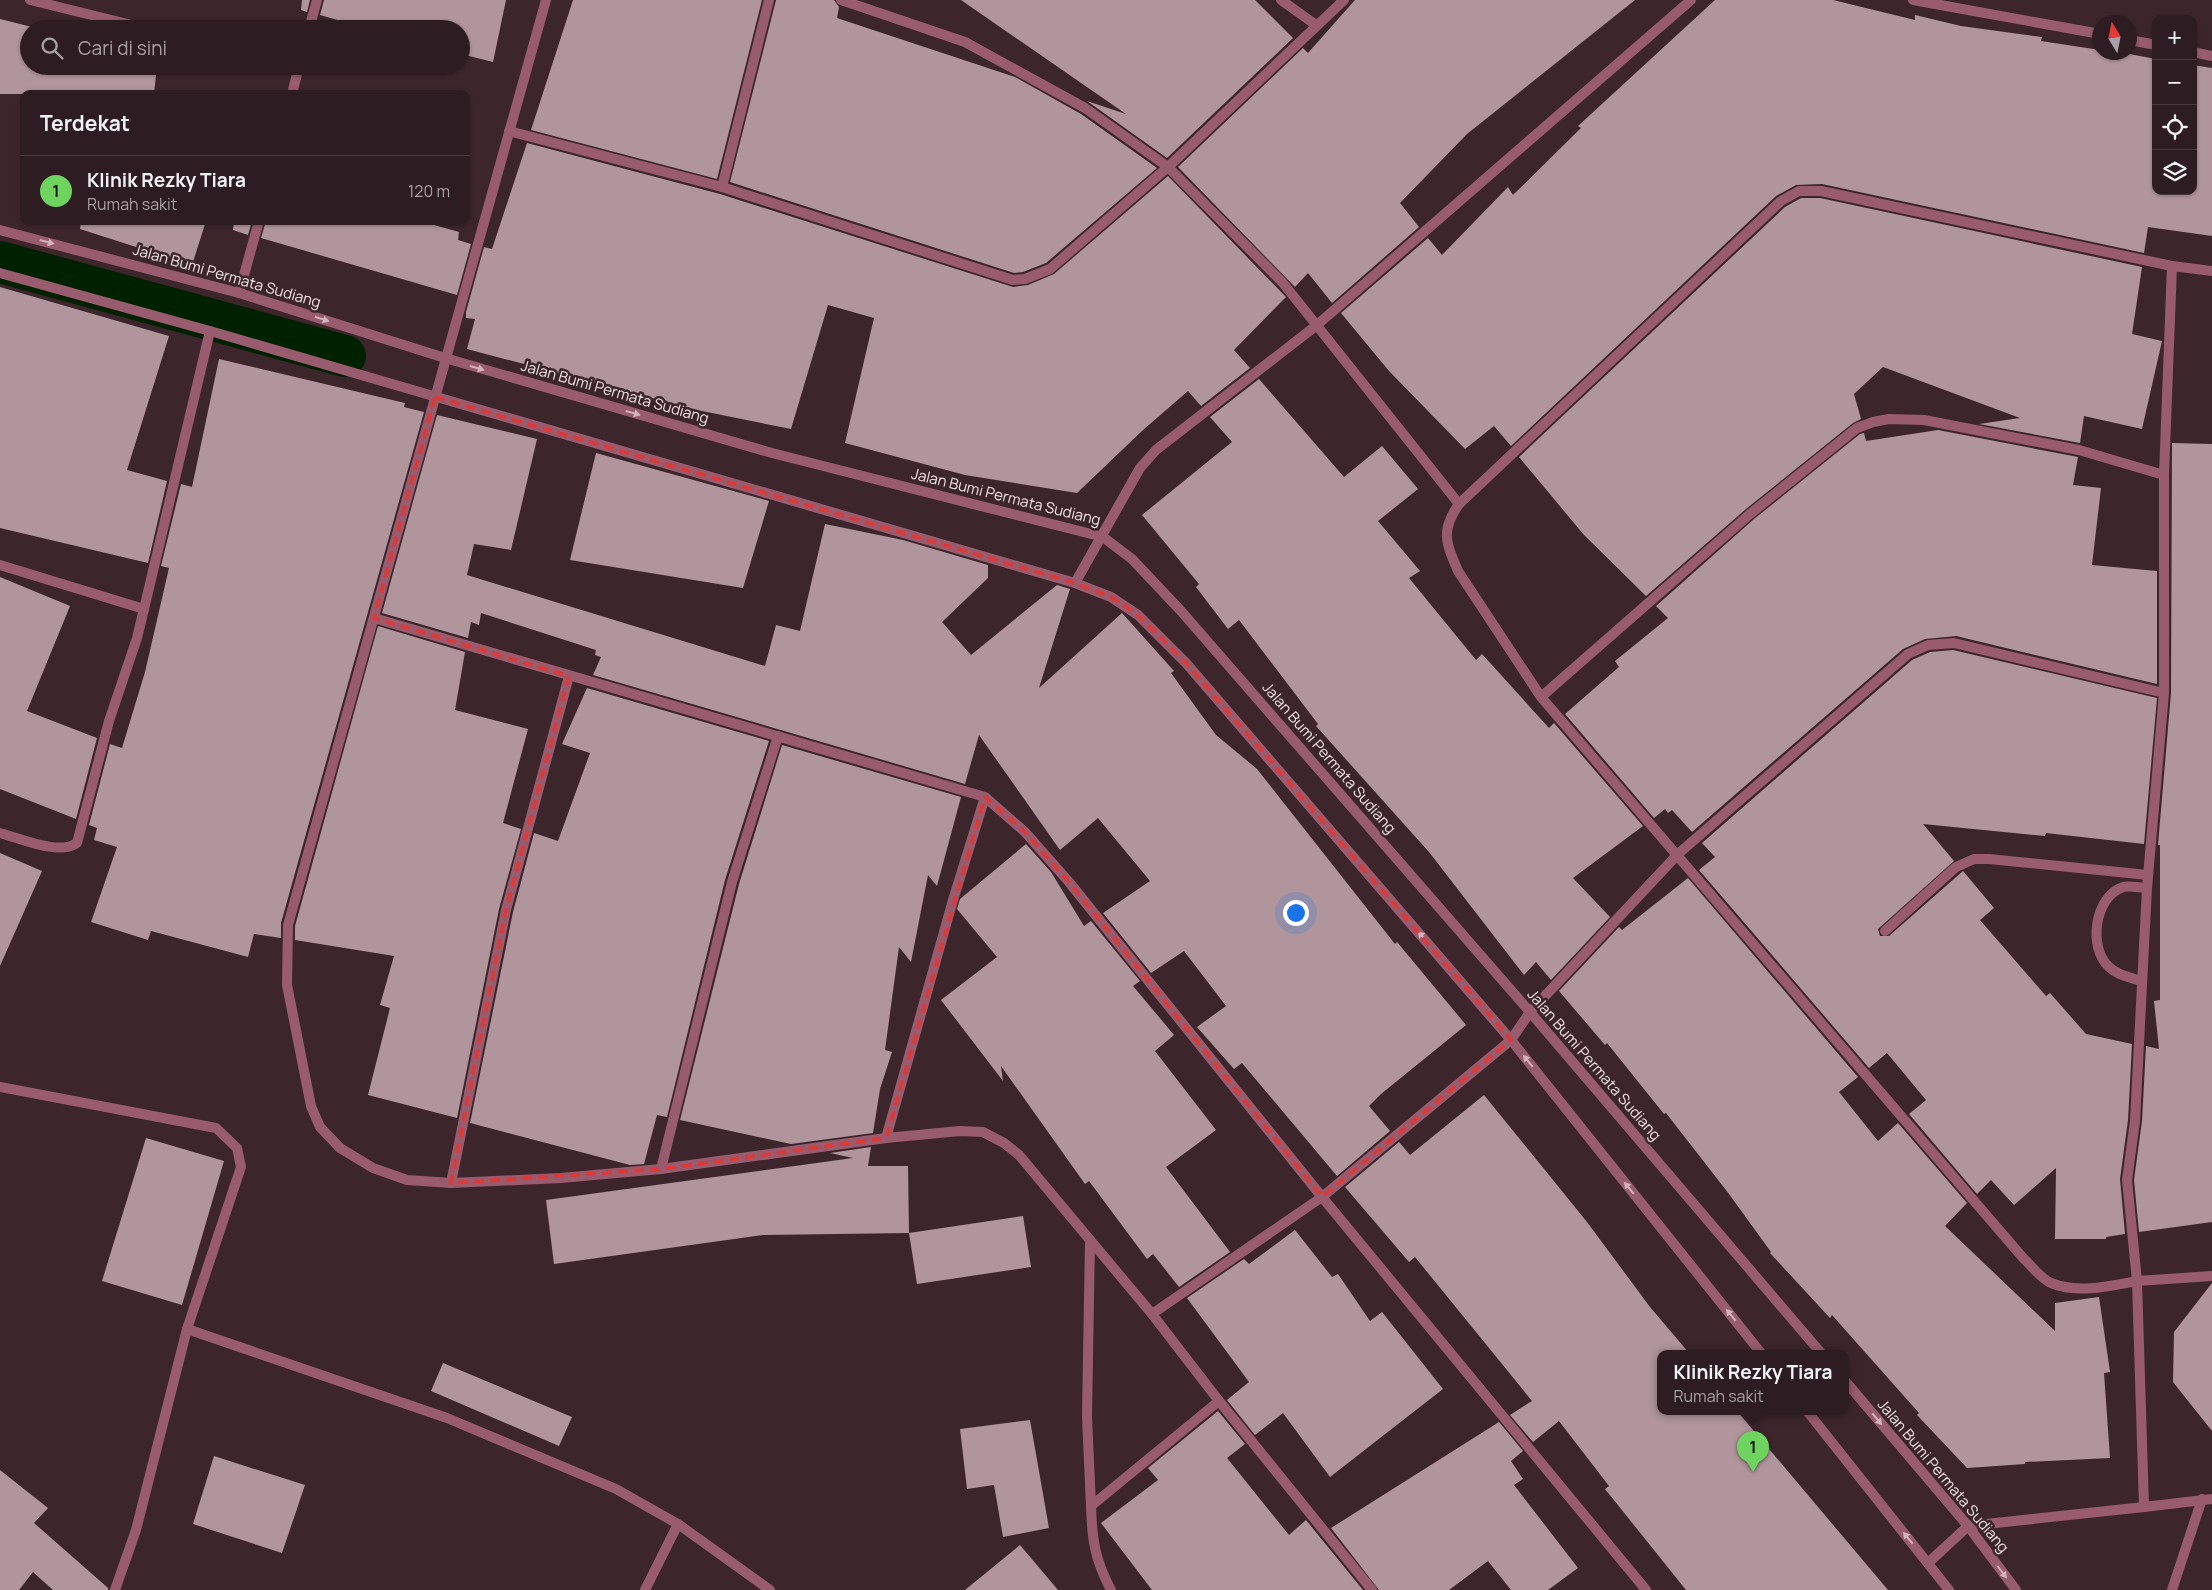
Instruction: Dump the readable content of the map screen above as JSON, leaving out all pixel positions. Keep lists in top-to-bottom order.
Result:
{
  "streets": {
    "street": ["Jalan Bumi Permata Sudiang"]
  },
  "north": "top",
  "page": {
    "map_buttons": ["+", "−"],
    "search": "Cari di sini",
    "heading": "Terdekat",
    "list": [
      {
        "mark": "1",
        "name": "Klinik Rezky Tiara",
        "note": "Rumah sakit",
        "value": "120 m"
      }
    ],
    "popup": ["Klinik Rezky Tiara", "Rumah sakit"],
    "pins": "1"
  }
}
